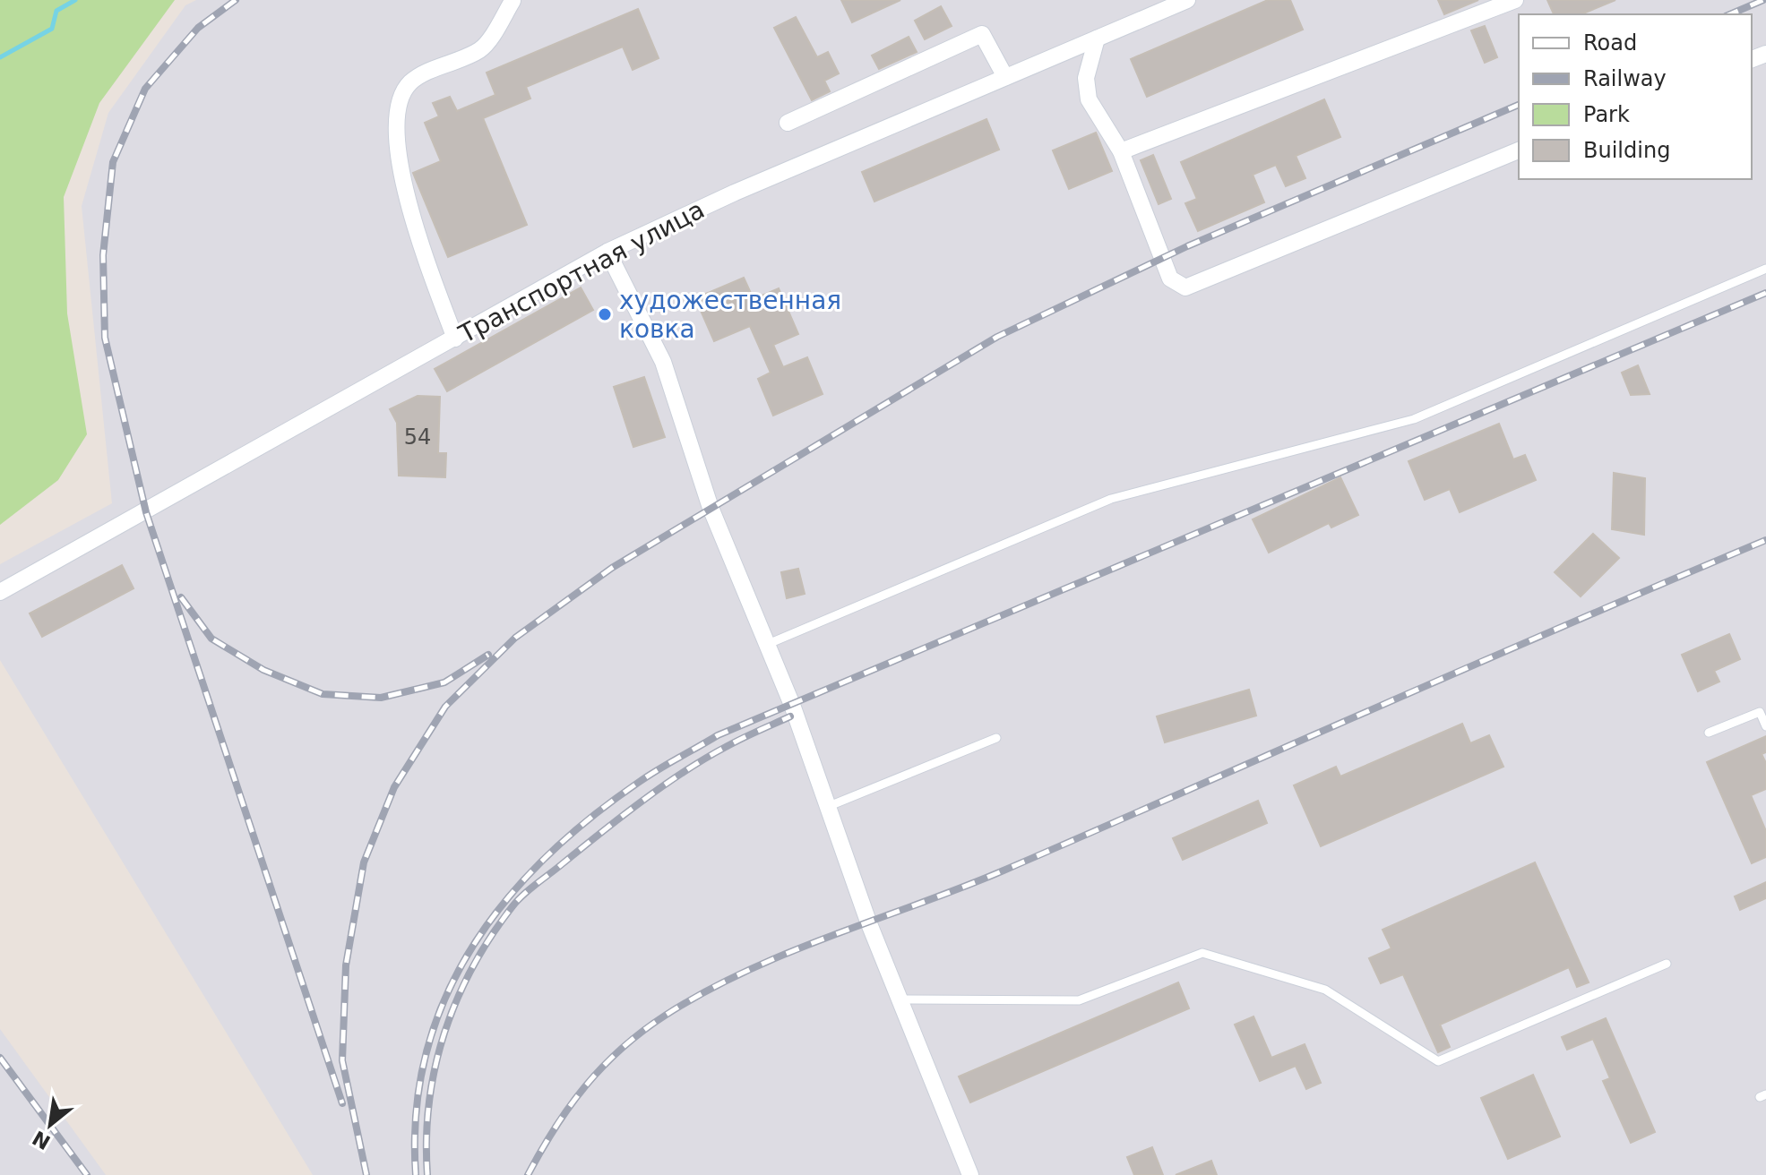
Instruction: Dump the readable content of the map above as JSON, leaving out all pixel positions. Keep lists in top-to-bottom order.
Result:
{
  "streets": {
    "street": ["Транспортная улица"]
  },
  "places": ["художественная ковка"],
  "house_numbers": ["54"],
  "legend": [
    "Road",
    "Railway",
    "Park",
    "Building"
  ],
  "north": "bottom left"
}
